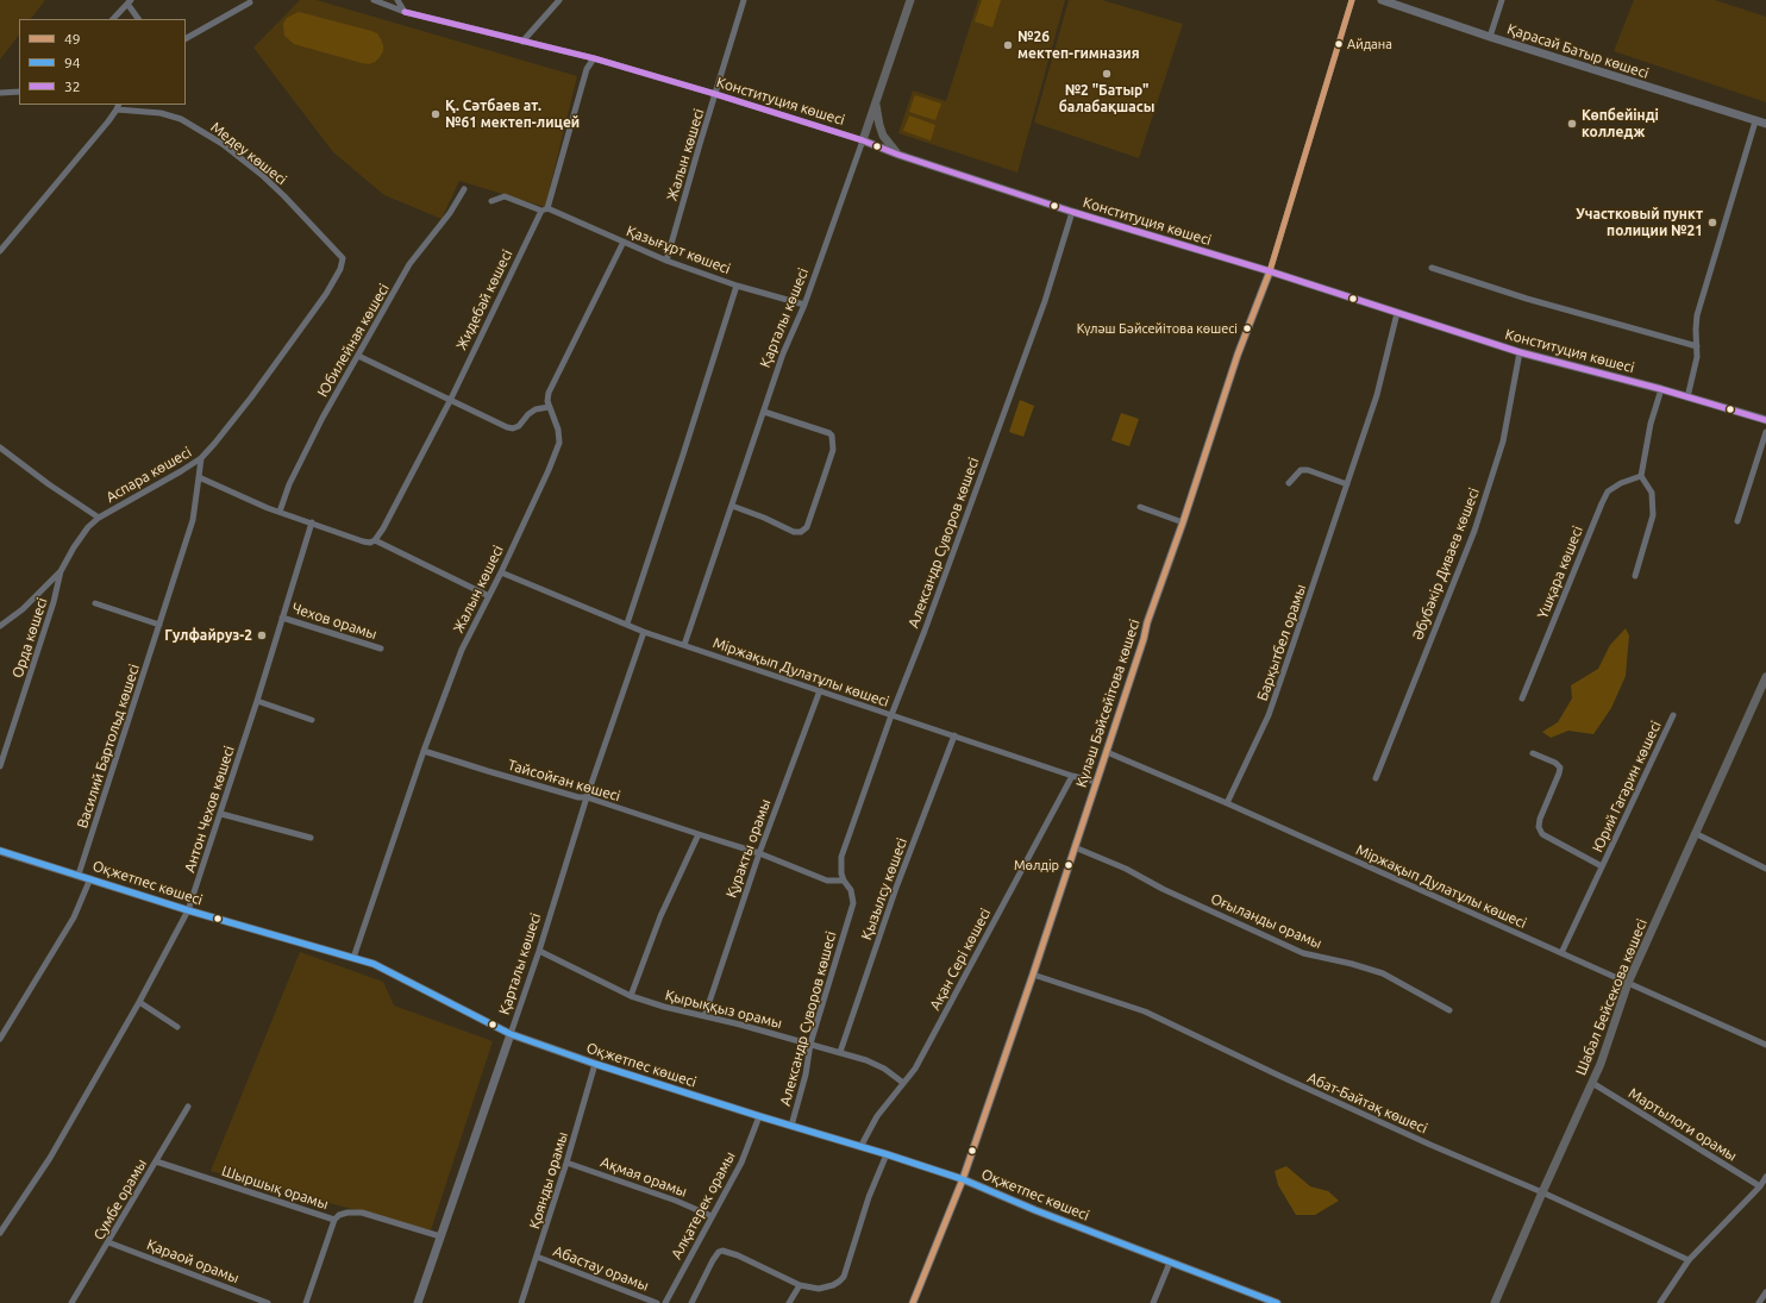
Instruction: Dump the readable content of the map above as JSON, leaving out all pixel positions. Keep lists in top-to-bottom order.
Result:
{
  "streets": {
    "main road": ["Конституция көшесі", "Қарталы көшесі", "Шабал Бейсекова көшесі"],
    "street": [
      "Қарасай Батыр көшесі",
      "Медеу көшесі",
      "Жалын көшесі",
      "Қазығұрт көшесі",
      "Жидебай көшесі",
      "Юбилейная көшесі",
      "Аспара көшесі",
      "Александр Суворов көшесі",
      "Әбубәкір Диваев көшесі",
      "Үшқара көшесі",
      "Чехов орамы",
      "Орда көшесі",
      "Барқытбел орамы",
      "Міржақып Дулатұлы көшесі",
      "Күләш Бәйсейітова көшесі",
      "Василий Бартольд көшесі",
      "Тайсойған көшесі",
      "Юрий Гагарин көшесі",
      "Антон Чехов көшесі",
      "Қуракты орамы",
      "Оқжетпес көшесі",
      "Қызылсу көшесі",
      "Оғыланды орамы",
      "Ақан Сері көшесі",
      "Қырыққыз орамы",
      "Абат-Байтақ көшесі",
      "Мартылоги орамы",
      "Ақмая орамы",
      "Қоянды орамы",
      "Шыршық орамы",
      "Сумбе орамы",
      "Алқатерек орамы",
      "Қараой орамы",
      "Абастау орамы"
    ]
  },
  "crossings": [
    ["Конституция көшесі", "Жалын көшесі"],
    ["Конституция көшесі", "Жидебай көшесі"],
    ["Конституция көшесі", "Қарталы көшесі"],
    ["Конституция көшесі", "Александр Суворов көшесі"],
    ["Конституция көшесі", "Әбубәкір Диваев көшесі"],
    ["Конституция көшесі", "Барқытбел орамы"],
    ["Конституция көшесі", "Күләш Бәйсейітова көшесі"],
    ["Медеу көшесі", "Аспара көшесі"],
    ["Жалын көшесі", "Қазығұрт көшесі"],
    ["Жалын көшесі", "Міржақып Дулатұлы көшесі"],
    ["Жалын көшесі", "Тайсойған көшесі"],
    ["Жалын көшесі", "Оқжетпес көшесі"],
    ["Қазығұрт көшесі", "Жидебай көшесі"],
    ["Қазығұрт көшесі", "Қарталы көшесі"],
    ["Қарталы көшесі", "Міржақып Дулатұлы көшесі"],
    ["Қарталы көшесі", "Тайсойған көшесі"],
    ["Қарталы көшесі", "Оқжетпес көшесі"],
    ["Қарталы көшесі", "Қырыққыз орамы"],
    ["Қарталы көшесі", "Шыршық орамы"],
    ["Аспара көшесі", "Орда көшесі"],
    ["Александр Суворов көшесі", "Міржақып Дулатұлы көшесі"],
    ["Александр Суворов көшесі", "Тайсойған көшесі"],
    ["Александр Суворов көшесі", "Оқжетпес көшесі"],
    ["Александр Суворов көшесі", "Қырыққыз орамы"],
    ["Чехов орамы", "Антон Чехов көшесі"],
    ["Барқытбел орамы", "Міржақып Дулатұлы көшесі"],
    ["Міржақып Дулатұлы көшесі", "Күләш Бәйсейітова көшесі"],
    ["Міржақып Дулатұлы көшесі", "Юрий Гагарин көшесі"],
    ["Міржақып Дулатұлы көшесі", "Қуракты орамы"],
    ["Міржақып Дулатұлы көшесі", "Қызылсу көшесі"],
    ["Міржақып Дулатұлы көшесі", "Ақан Сері көшесі"],
    ["Міржақып Дулатұлы көшесі", "Шабал Бейсекова көшесі"],
    ["Күләш Бәйсейітова көшесі", "Оқжетпес көшесі"],
    ["Күләш Бәйсейітова көшесі", "Оғыланды орамы"],
    ["Күләш Бәйсейітова көшесі", "Абат-Байтақ көшесі"],
    ["Василий Бартольд көшесі", "Оқжетпес көшесі"],
    ["Тайсойған көшесі", "Қуракты орамы"],
    ["Антон Чехов көшесі", "Оқжетпес көшесі"],
    ["Қуракты орамы", "Қырыққыз орамы"],
    ["Оқжетпес көшесі", "Ақан Сері көшесі"],
    ["Оқжетпес көшесі", "Қоянды орамы"],
    ["Оқжетпес көшесі", "Алқатерек орамы"],
    ["Қызылсу көшесі", "Қырыққыз орамы"],
    ["Ақан Сері көшесі", "Қырыққыз орамы"],
    ["Шабал Бейсекова көшесі", "Абат-Байтақ көшесі"],
    ["Шабал Бейсекова көшесі", "Мартылоги орамы"],
    ["Ақмая орамы", "Қоянды орамы"],
    ["Ақмая орамы", "Алқатерек орамы"],
    ["Қоянды орамы", "Абастау орамы"],
    ["Шыршық орамы", "Сумбе орамы"],
    ["Сумбе орамы", "Қараой орамы"]
  ],
  "places": [
    "Айдана",
    "№26 мектеп-гимназия",
    "№2 \"Батыр\" балабақшасы",
    "Қ. Сәтбаев ат. №61 мектеп-лицей",
    "Көпбейінді колледж",
    "Участковый пункт полиции №21",
    "Күләш Бәйсейітова көшесі",
    "Гулфайруз-2",
    "Мөлдiр"
  ],
  "lines": ["transit line 49", "transit line 32", "transit line 94"],
  "legend": ["49", "94", "32"]
}
